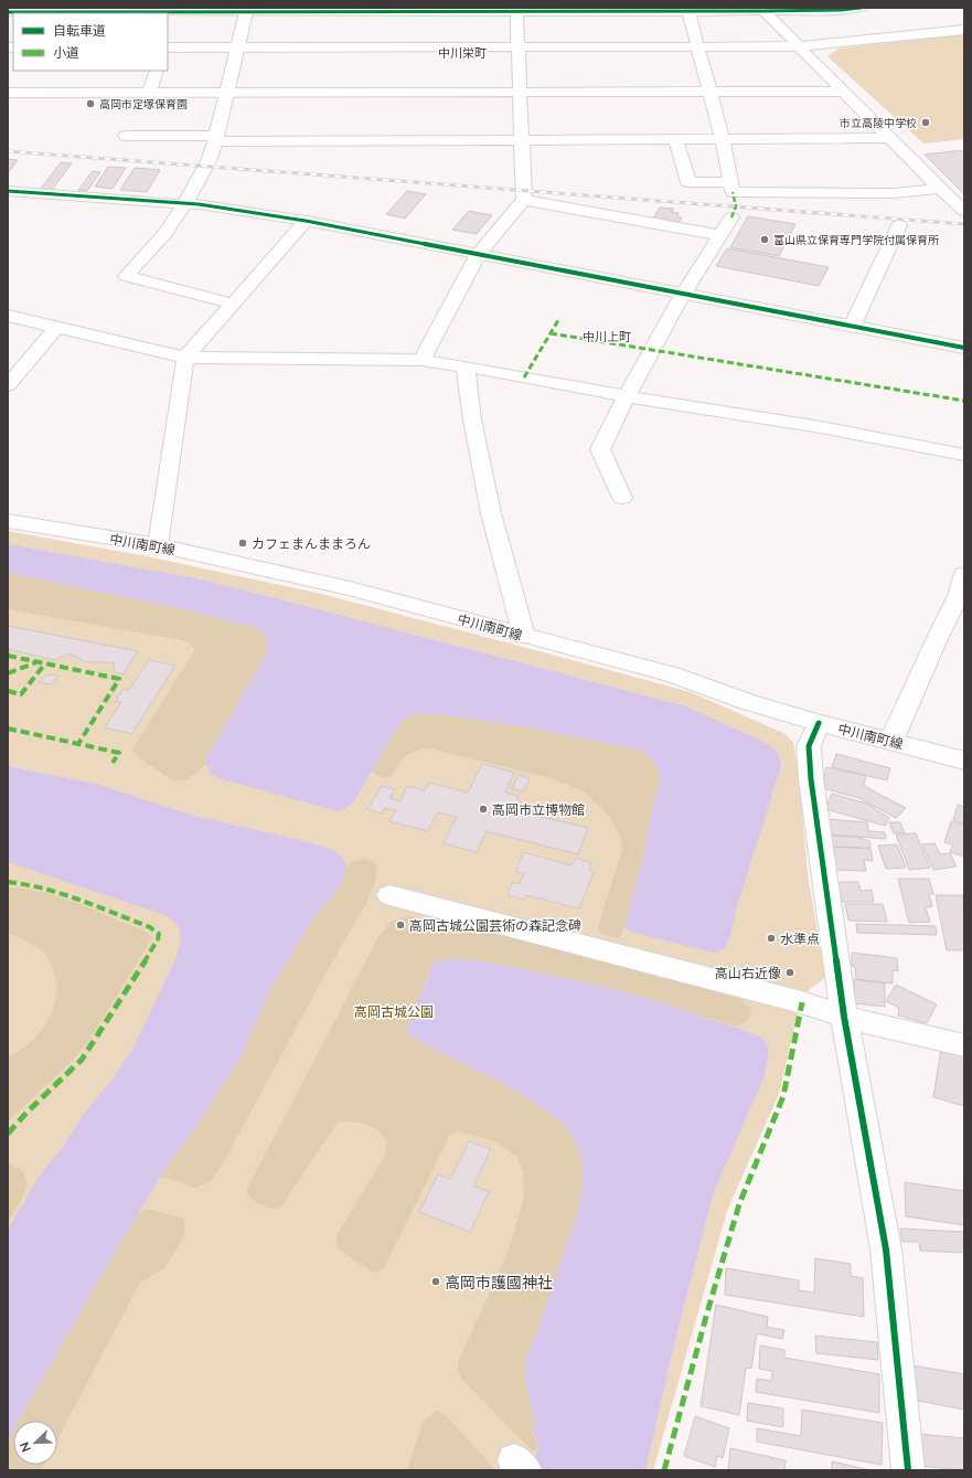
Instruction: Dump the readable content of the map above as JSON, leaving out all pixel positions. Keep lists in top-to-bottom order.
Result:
{
  "streets": {
    "street": ["中川南町線"]
  },
  "districts": ["中川栄町", "中川上町"],
  "parks": ["高岡古城公園"],
  "places": [
    "高岡市定塚保育園",
    "市立高陵中学校",
    "富山県立保育専門学院付属保育所",
    "カフェまんままろん",
    "高岡市立博物館",
    "高岡古城公園芸術の森記念碑",
    "水準点",
    "高山右近像",
    "高岡市護國神社"
  ],
  "legend": ["自転車道", "小道"],
  "north": "bottom left"
}
